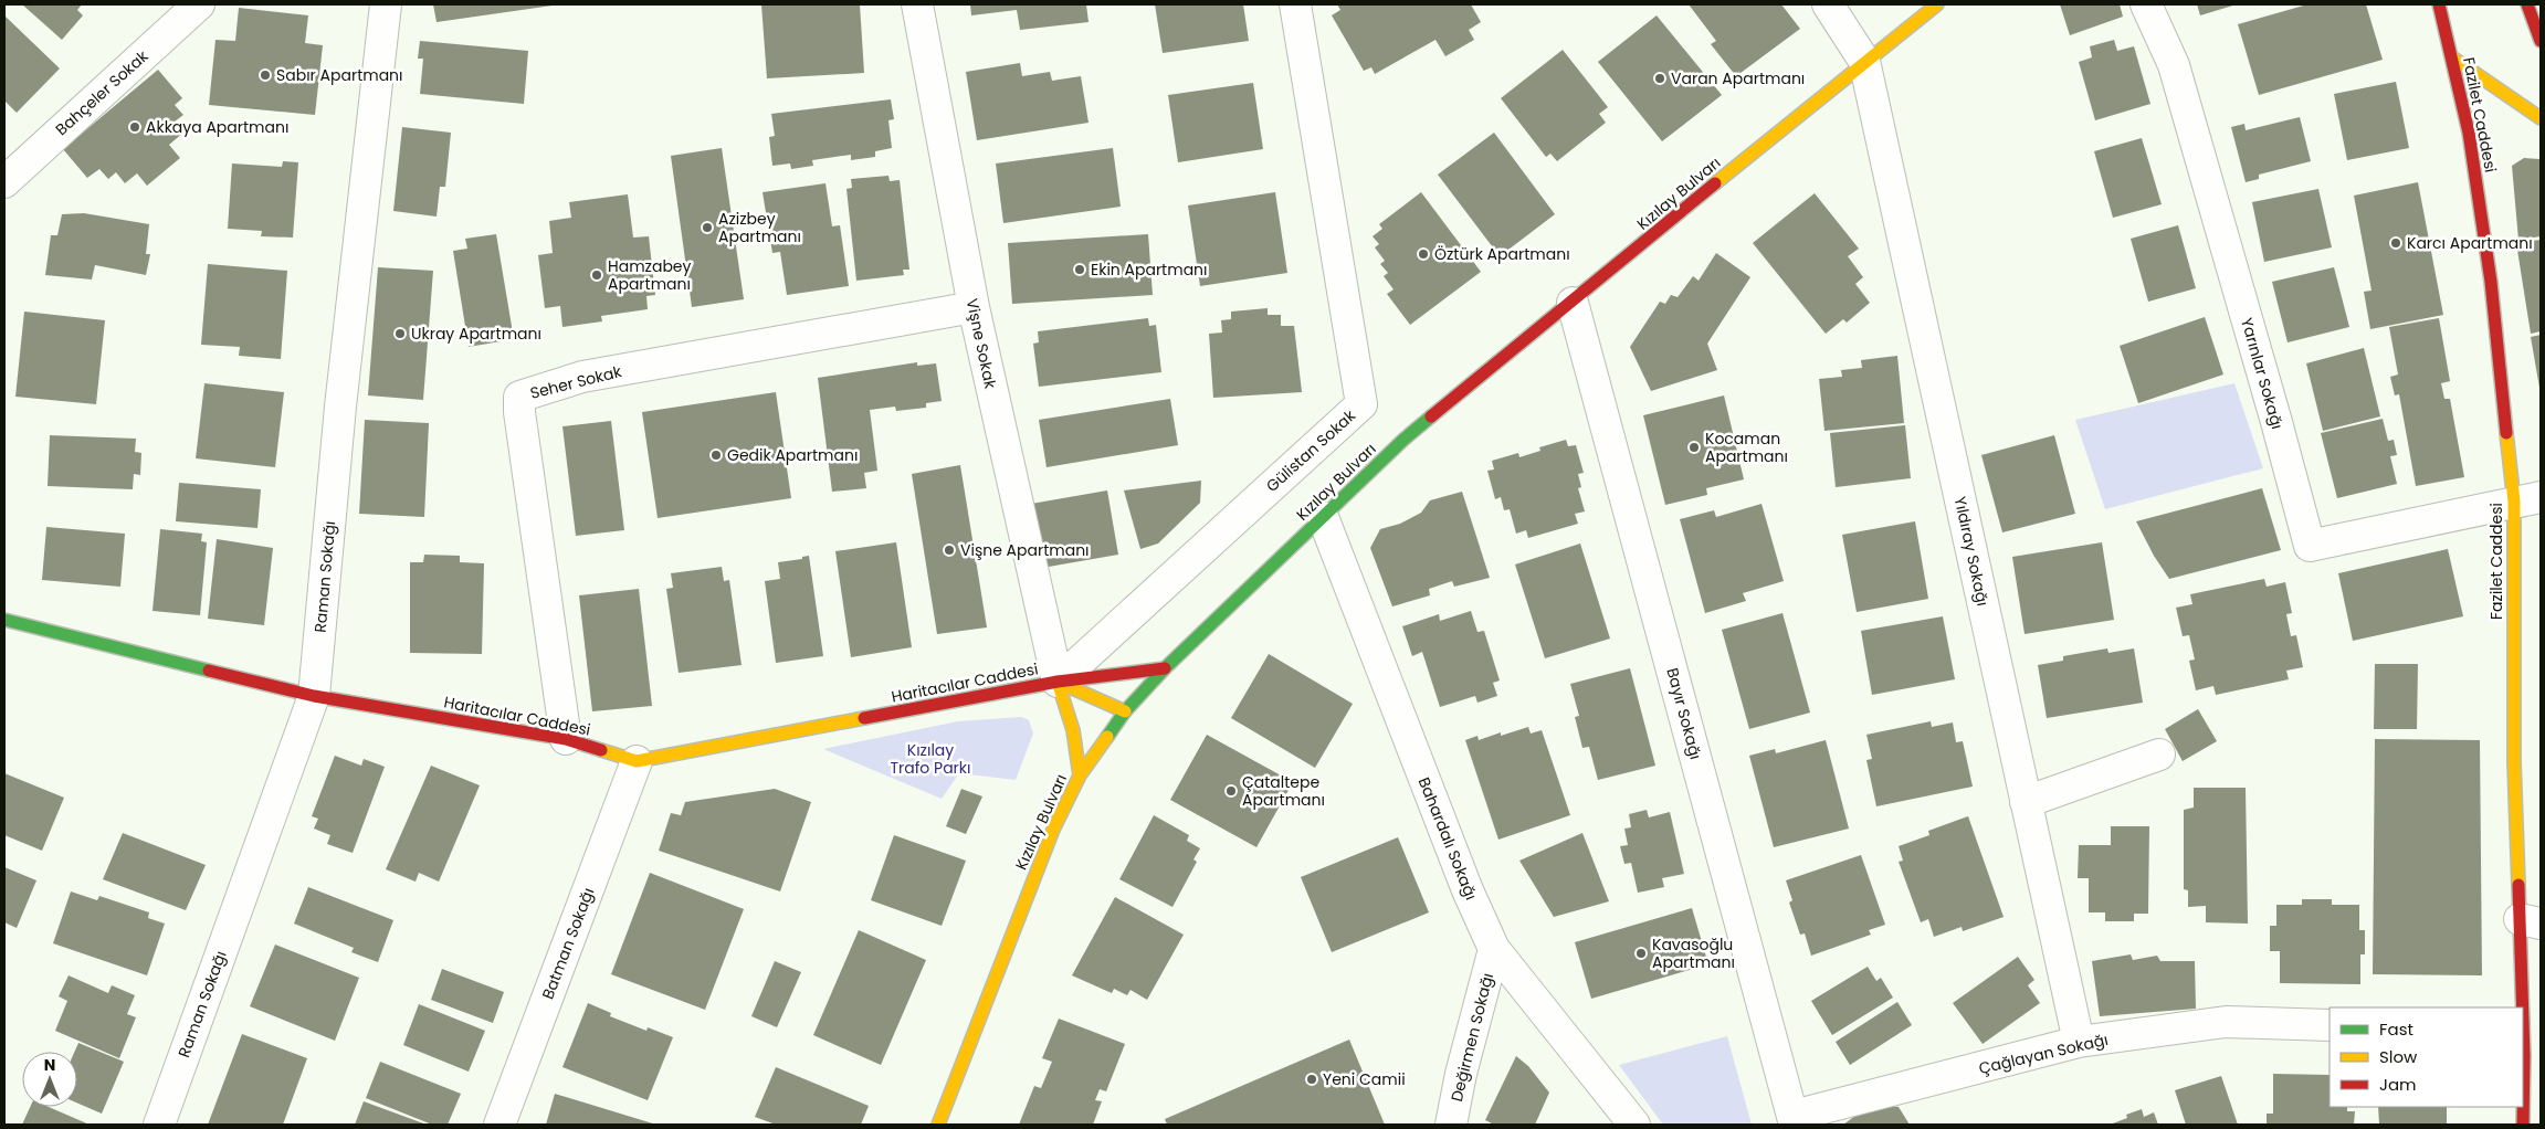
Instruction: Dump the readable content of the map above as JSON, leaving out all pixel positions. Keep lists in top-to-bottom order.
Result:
{
  "streets": {
    "street": [
      "Bahçeler Sokak",
      "Fazilet Caddesi",
      "Kızılay Bulvarı",
      "Vişne Sokak",
      "Yarınlar Sokağı",
      "Seher Sokak",
      "Gülistan Sokak",
      "Yıldıray Sokağı",
      "Raman Sokağı",
      "Haritacılar Caddesi",
      "Bayır Sokağı",
      "Bahardalı Sokağı",
      "Batman Sokağı",
      "Değirmen Sokağı",
      "Çağlayan Sokağı"
    ]
  },
  "crossings": [
    ["Fazilet Caddesi", "Yarınlar Sokağı"],
    ["Kızılay Bulvarı", "Yıldıray Sokağı"],
    ["Kızılay Bulvarı", "Haritacılar Caddesi"],
    ["Kızılay Bulvarı", "Bayır Sokağı"],
    ["Kızılay Bulvarı", "Bahardalı Sokağı"],
    ["Vişne Sokak", "Seher Sokak"],
    ["Vişne Sokak", "Gülistan Sokak"],
    ["Vişne Sokak", "Haritacılar Caddesi"],
    ["Seher Sokak", "Haritacılar Caddesi"],
    ["Gülistan Sokak", "Haritacılar Caddesi"],
    ["Yıldıray Sokağı", "Çağlayan Sokağı"],
    ["Raman Sokağı", "Haritacılar Caddesi"],
    ["Haritacılar Caddesi", "Batman Sokağı"],
    ["Bayır Sokağı", "Çağlayan Sokağı"],
    ["Bahardalı Sokağı", "Değirmen Sokağı"]
  ],
  "parks": ["Kızılay Trafo Parkı"],
  "places": [
    "Sabır Apartmanı",
    "Varan Apartmanı",
    "Akkaya Apartmanı",
    "Azizbey Apartmanı",
    "Karcı Apartmanı",
    "Öztürk Apartmanı",
    "Ekin Apartmanı",
    "Hamzabey Apartmanı",
    "Ukray Apartmanı",
    "Kocaman Apartmanı",
    "Gedik Apartmanı",
    "Vişne Apartmanı",
    "Çataltepe Apartmanı",
    "Kavasoğlu Apartmanı",
    "Yeni Camii"
  ],
  "legend": ["Fast", "Slow", "Jam"],
  "north": "top"
}
